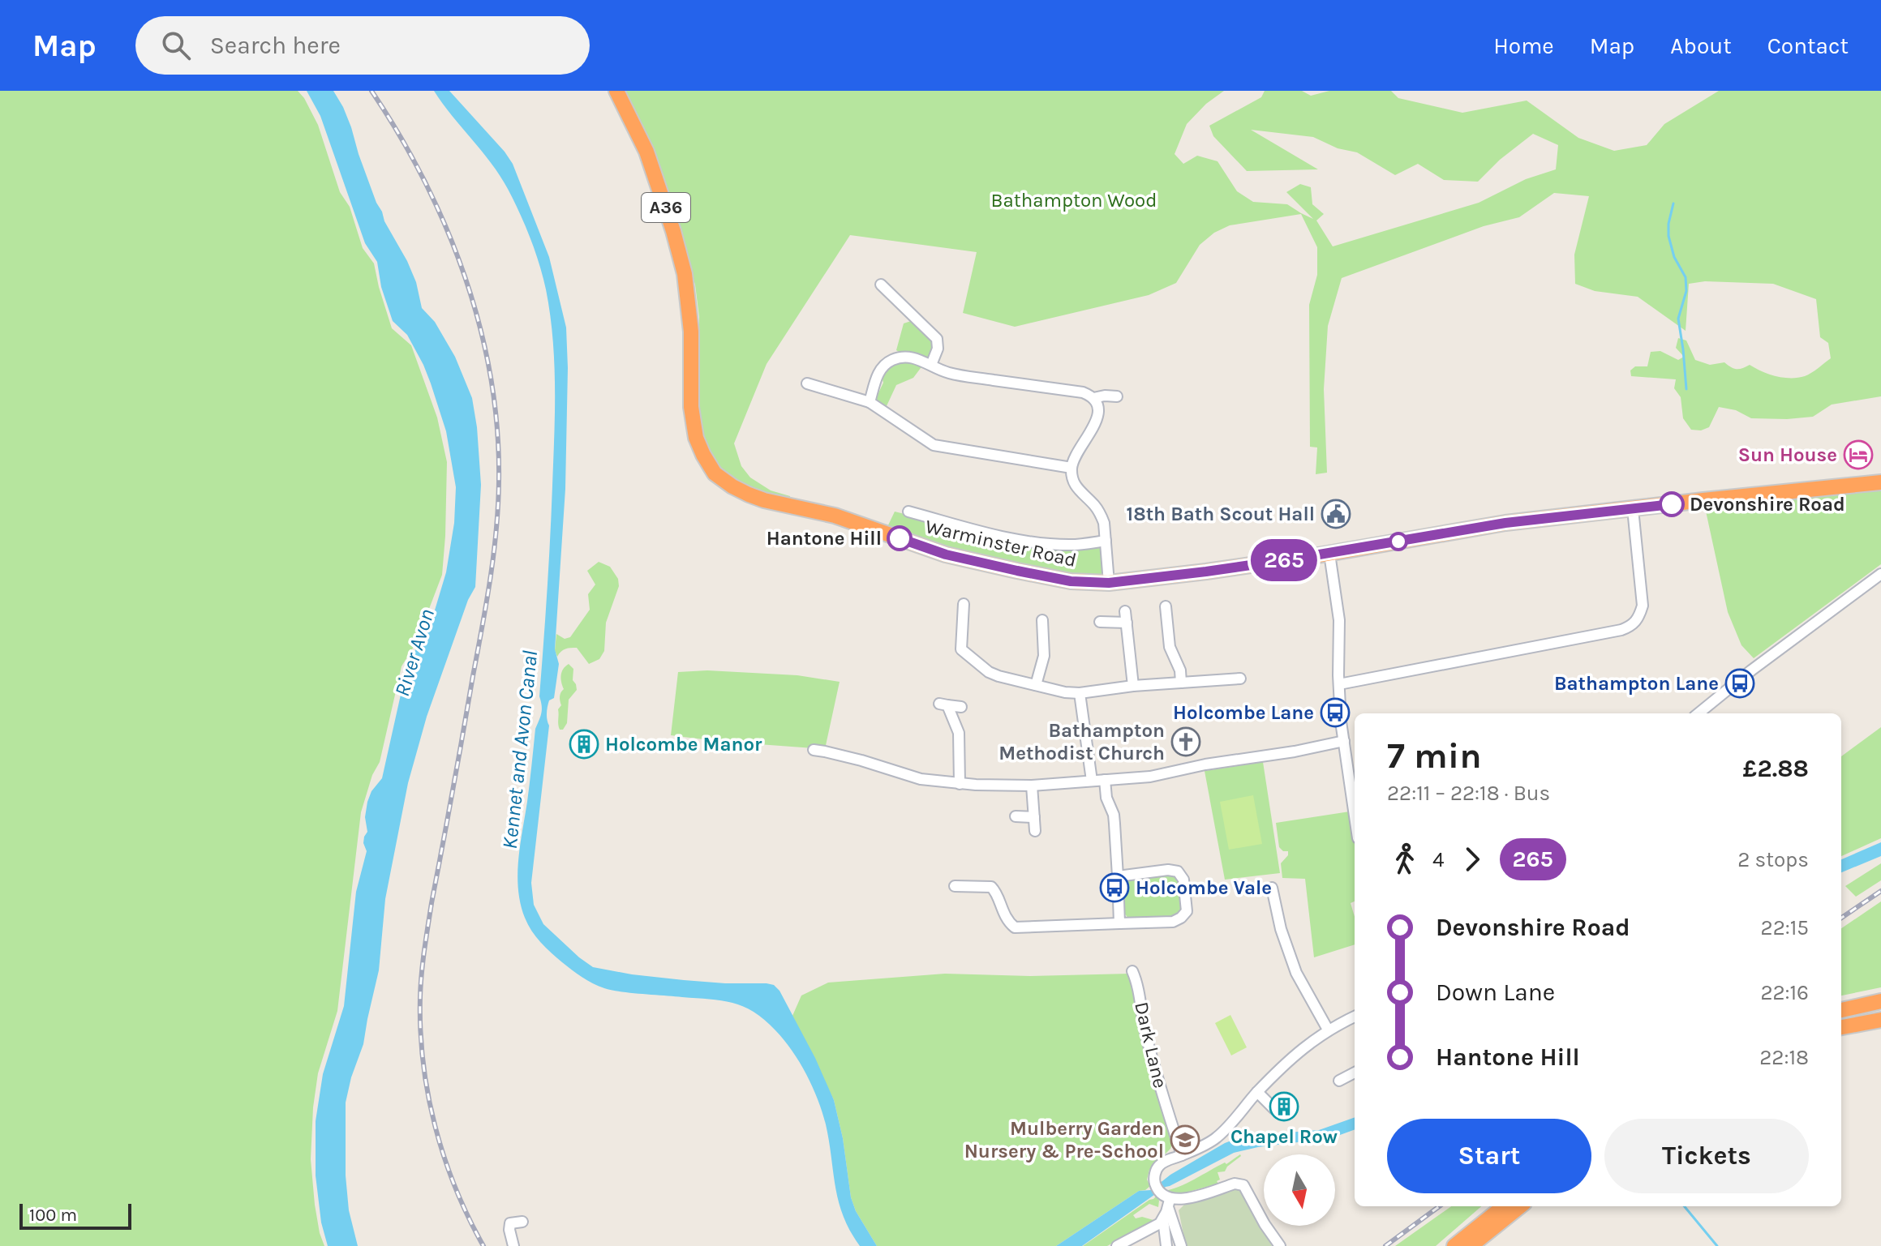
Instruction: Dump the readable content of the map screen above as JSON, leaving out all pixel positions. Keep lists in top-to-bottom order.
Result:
{
  "streets": {
    "highway": ["A36", "Warminster Road"],
    "street": ["Dark Lane"]
  },
  "water": ["River Avon", "Kennet and Avon Canal"],
  "parks": ["Bathampton Wood"],
  "places": {
    "hotel": ["Sun House"],
    "other": ["Devonshire Road", "Hantone Hill"],
    "public building": ["18th Bath Scout Hall"],
    "bus stop": ["Bathampton Lane", "Holcombe Lane", "Holcombe Vale"],
    "church": ["Bathampton Methodist Church"],
    "building": ["Holcombe Manor", "Chapel Row"],
    "school or university": ["Mulberry Garden Nursery & Pre-School"]
  },
  "lines": ["bus line 265"],
  "scale_bar": "100 m",
  "north": "bottom",
  "page": {
    "header": "Map",
    "search": "Search here",
    "nav": [
      "Home",
      "Map",
      "About",
      "Contact"
    ],
    "on_map": "265",
    "heading": ["7 min", "22:11 – 22:18 · Bus", "£2.88"],
    "legs": ["4", "265", "2 stops"],
    "list": [
      {
        "name": "Devonshire Road",
        "value": "22:15"
      },
      {
        "name": "Down Lane",
        "value": "22:16"
      },
      {
        "name": "Hantone Hill",
        "value": "22:18"
      }
    ],
    "buttons": ["Start", "Tickets"],
    "scale": "100 m"
  }
}
